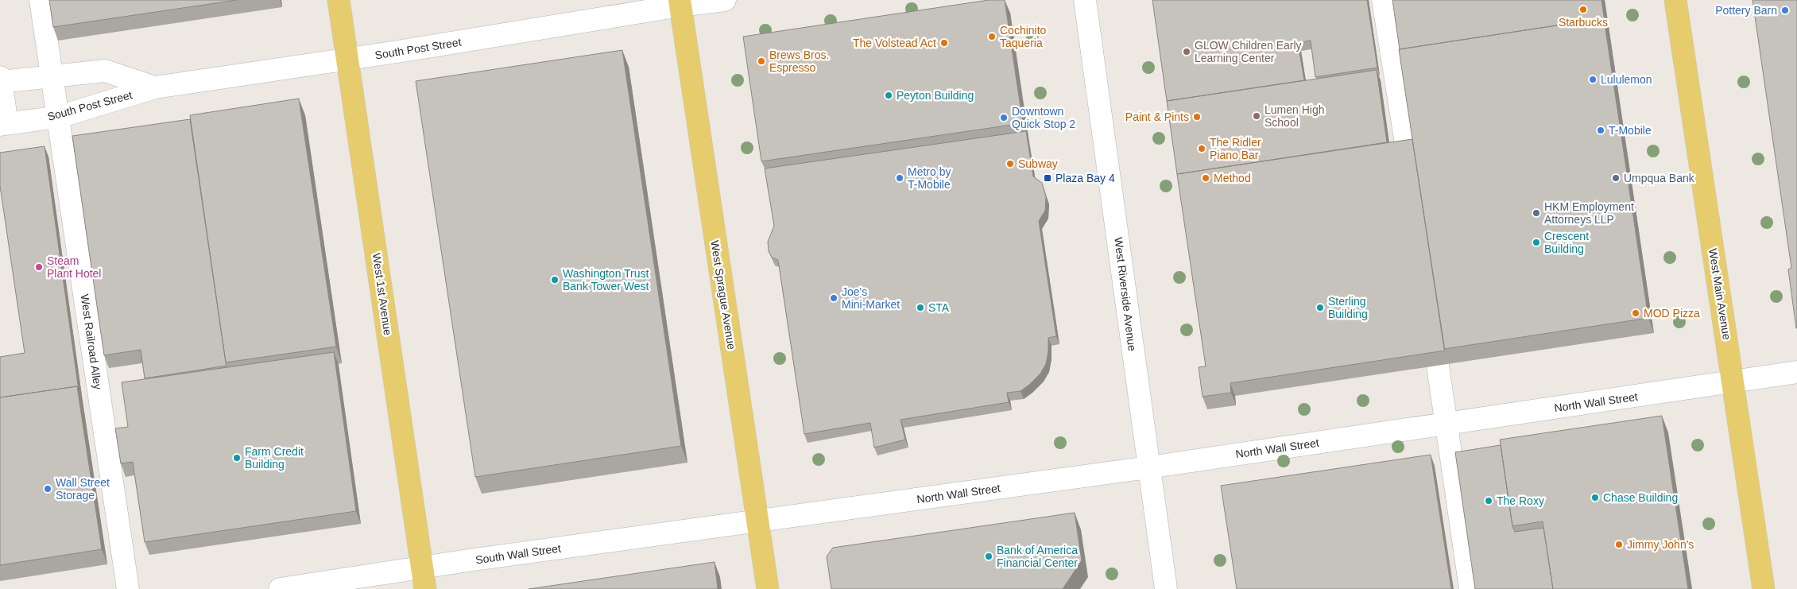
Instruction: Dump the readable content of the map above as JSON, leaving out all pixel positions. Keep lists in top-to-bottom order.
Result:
{
  "streets": {
    "main road": ["West 1st Avenue", "West Main Avenue", "West Sprague Avenue"],
    "street": [
      "South Post Street",
      "West Riverside Avenue",
      "West Railroad Alley",
      "North Wall Street",
      "South Wall Street"
    ]
  },
  "crossings": [
    ["South Post Street", "West 1st Avenue"],
    ["South Post Street", "West Sprague Avenue"],
    ["South Post Street", "West Railroad Alley"],
    ["West 1st Avenue", "South Wall Street"],
    ["West Riverside Avenue", "North Wall Street"],
    ["West Main Avenue", "North Wall Street"],
    ["West Sprague Avenue", "North Wall Street"],
    ["West Sprague Avenue", "South Wall Street"],
    ["North Wall Street", "South Wall Street"]
  ],
  "places": {
    "other": [
      "Starbucks",
      "Pottery Barn",
      "Cochinito Taqueria",
      "The Volstead Act",
      "GLOW Children Early Learning Center",
      "Brews Bros. Espresso",
      "Lululemon",
      "Peyton Building",
      "Lumen High School",
      "Paint & Pints",
      "Downtown Quick Stop 2",
      "T-Mobile",
      "The Ridler Piano Bar",
      "Subway",
      "Metro by T-Mobile",
      "Method",
      "Umpqua Bank",
      "HKM Employment Attorneys LLP",
      "Crescent Building",
      "Steam Plant Hotel",
      "Washington Trust Bank Tower West",
      "Joe's Mini-Market",
      "STA",
      "Sterling Building",
      "MOD Pizza",
      "Farm Credit Building",
      "Wall Street Storage",
      "Chase Building",
      "The Roxy",
      "Jimmy John's",
      "Bank of America Financial Center"
    ],
    "transit": ["Plaza Bay 4"]
  }
}
